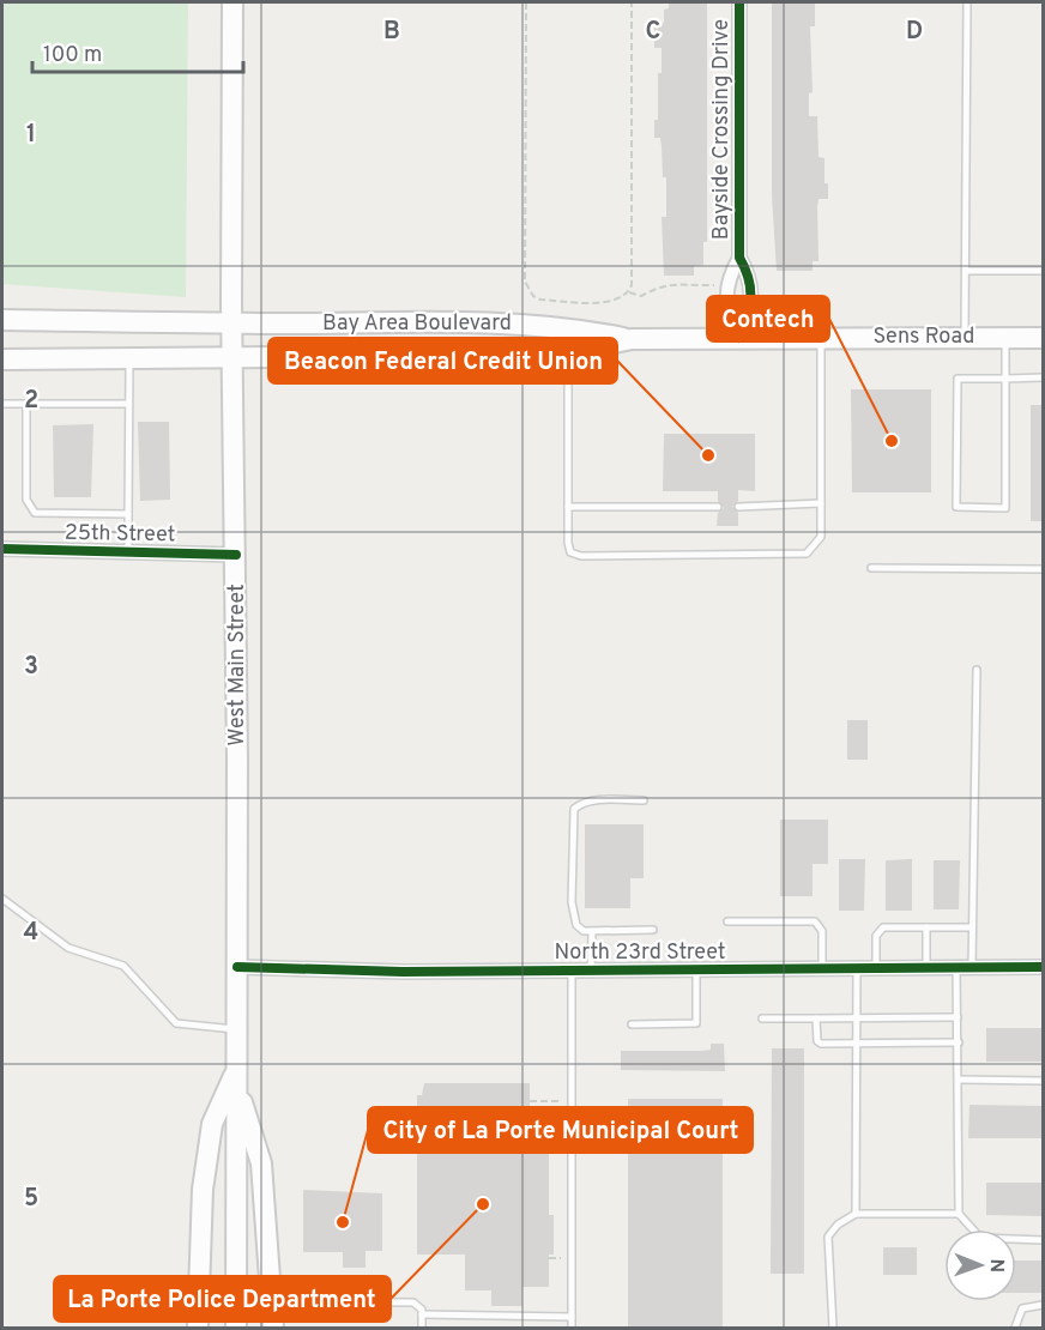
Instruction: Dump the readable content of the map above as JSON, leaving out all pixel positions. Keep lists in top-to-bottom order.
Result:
{
  "streets": {
    "main road": ["Bay Area Boulevard", "Sens Road", "West Main Street"],
    "street": ["Bayside Crossing Drive", "25th Street", "North 23rd Street"]
  },
  "crossings": [
    ["Bayside Crossing Drive", "Sens Road"],
    ["Bay Area Boulevard", "Sens Road"],
    ["Bay Area Boulevard", "West Main Street"],
    ["25th Street", "West Main Street"],
    ["West Main Street", "North 23rd Street"]
  ],
  "places": [
    "Contech",
    "Beacon Federal Credit Union",
    "La Porte Police Department",
    "City of La Porte Municipal Court"
  ],
  "scale_bar": "100 m",
  "north": "right",
  "grid": {
    "columns": ["B", "C", "D"],
    "rows": [
      "1",
      "2",
      "3",
      "4",
      "5"
    ]
  }
}
